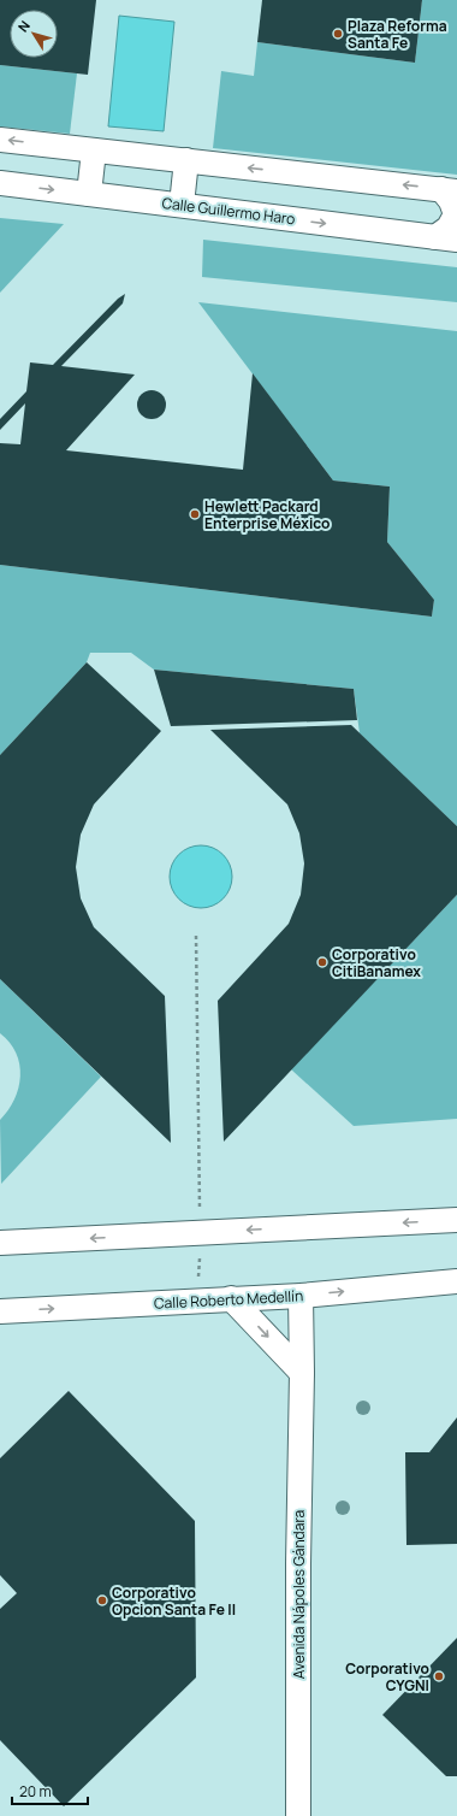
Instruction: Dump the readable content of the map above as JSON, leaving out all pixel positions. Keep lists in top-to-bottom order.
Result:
{
  "streets": {
    "street": ["Calle Guillermo Haro", "Calle Roberto Medellín", "Avenida Nápoles Gándara"]
  },
  "crossings": [
    ["Calle Roberto Medellín", "Avenida Nápoles Gándara"]
  ],
  "places": [
    "Plaza Reforma Santa Fe",
    "Hewlett Packard Enterprise México",
    "Corporativo CitiBanamex",
    "Corporativo Opcion Santa Fe II",
    "Corporativo CYGNI"
  ],
  "scale_bar": "20 m",
  "north": "top left"
}
